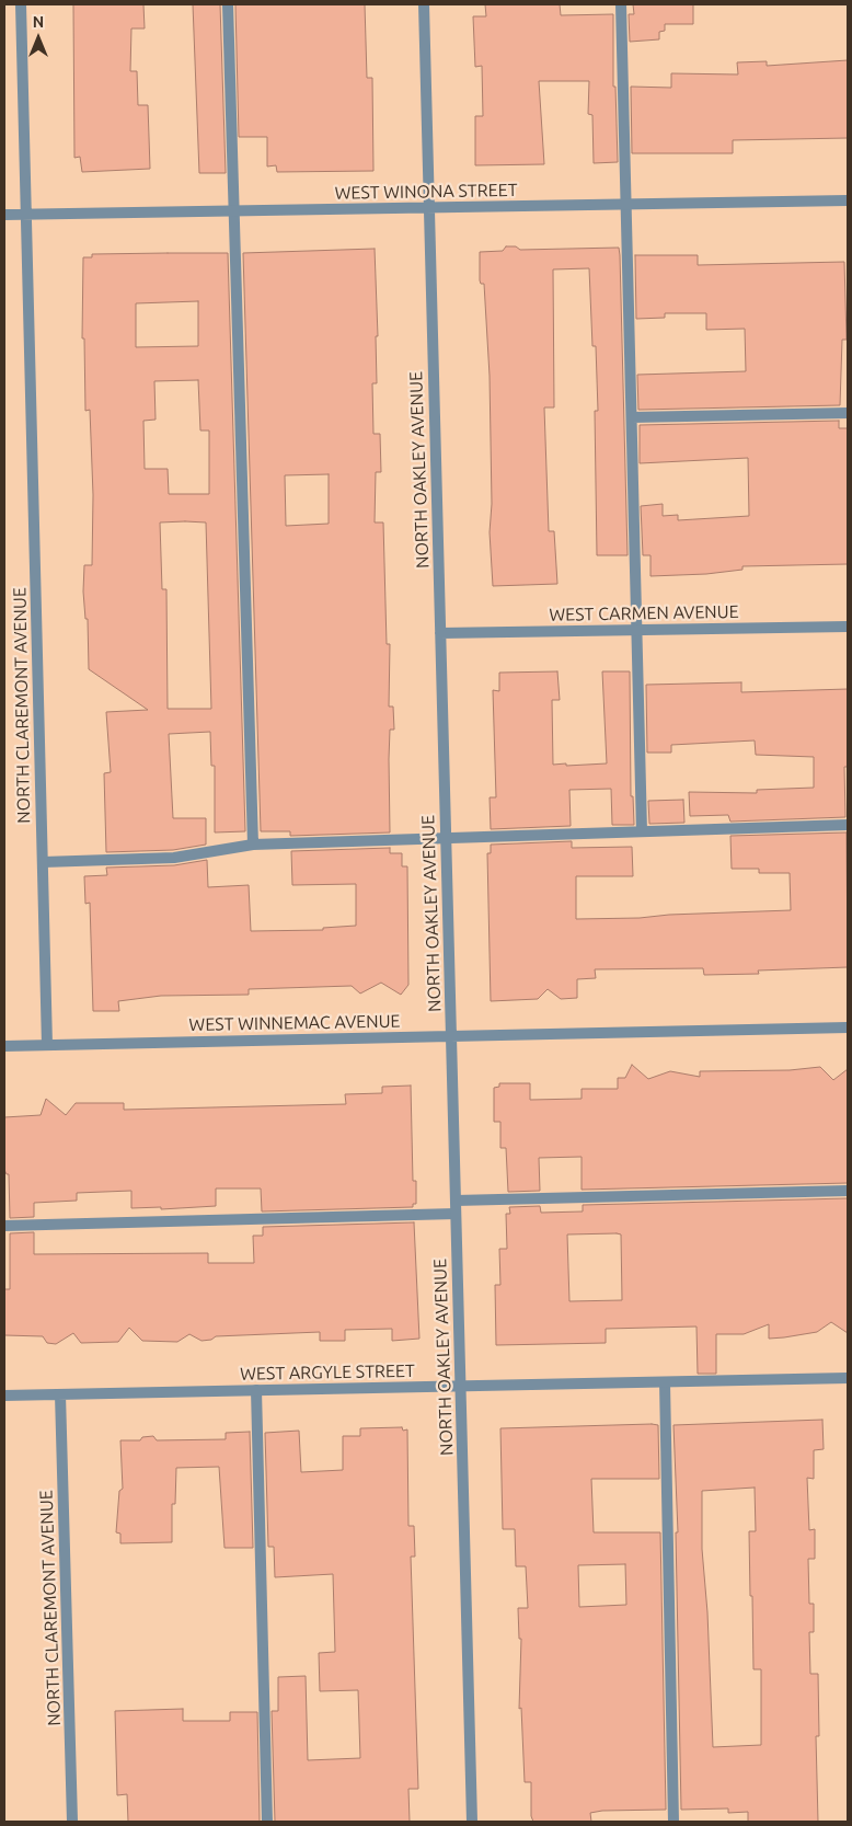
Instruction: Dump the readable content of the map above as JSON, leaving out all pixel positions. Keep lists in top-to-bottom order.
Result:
{
  "streets": {
    "street": [
      "WEST WINONA STREET",
      "NORTH OAKLEY AVENUE",
      "WEST CARMEN AVENUE",
      "NORTH CLAREMONT AVENUE",
      "WEST WINNEMAC AVENUE",
      "WEST ARGYLE STREET"
    ]
  },
  "crossings": [
    ["WEST WINONA STREET", "NORTH OAKLEY AVENUE"],
    ["WEST WINONA STREET", "NORTH CLAREMONT AVENUE"],
    ["NORTH OAKLEY AVENUE", "WEST CARMEN AVENUE"],
    ["NORTH OAKLEY AVENUE", "WEST WINNEMAC AVENUE"],
    ["NORTH OAKLEY AVENUE", "WEST ARGYLE STREET"],
    ["NORTH CLAREMONT AVENUE", "WEST WINNEMAC AVENUE"],
    ["NORTH CLAREMONT AVENUE", "WEST ARGYLE STREET"]
  ],
  "north": "top"
}
